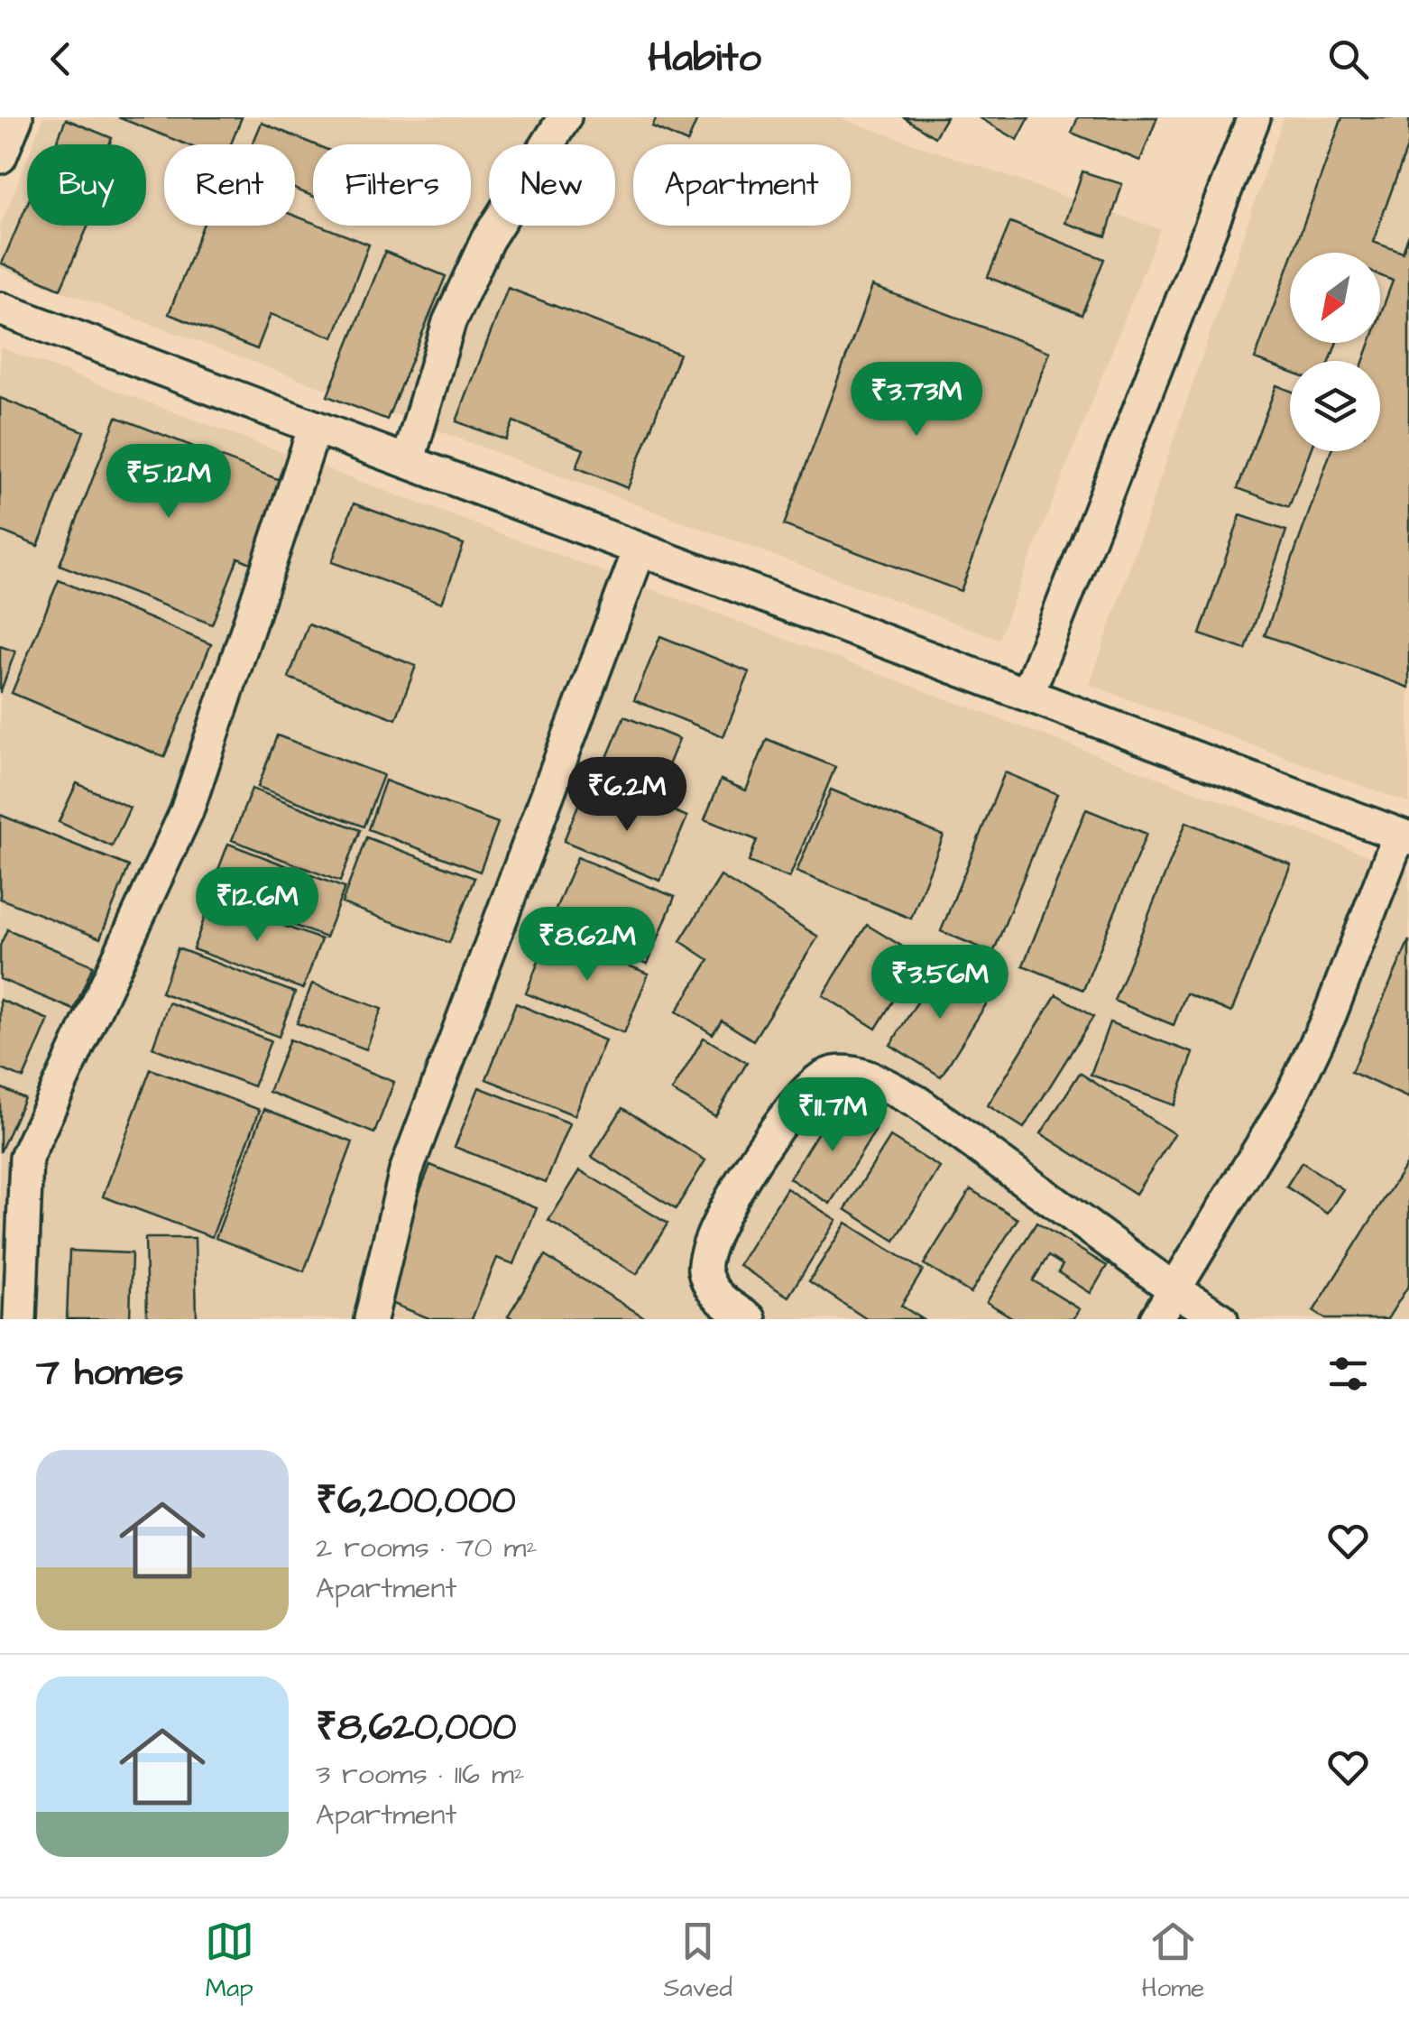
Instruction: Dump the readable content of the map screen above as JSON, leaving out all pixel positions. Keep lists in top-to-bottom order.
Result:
{
  "north": "bottom left",
  "page": {
    "header": "Habito",
    "chip": [
      "Buy",
      "Rent",
      "Filters",
      "New",
      "Apartment"
    ],
    "price": [
      "₹3.73M",
      "₹5.12M",
      "₹6.2M",
      "₹12.6M",
      "₹8.62M",
      "₹3.56M",
      "₹11.7M"
    ],
    "heading": "7 homes",
    "list": [
      {
        "name": "₹6,200,000",
        "note": "2 rooms · 70 m² · Apartment"
      },
      {
        "name": "₹8,620,000",
        "note": "3 rooms · 116 m² · Apartment"
      }
    ],
    "tabs": ["Map", "Saved", "Home"]
  }
}
